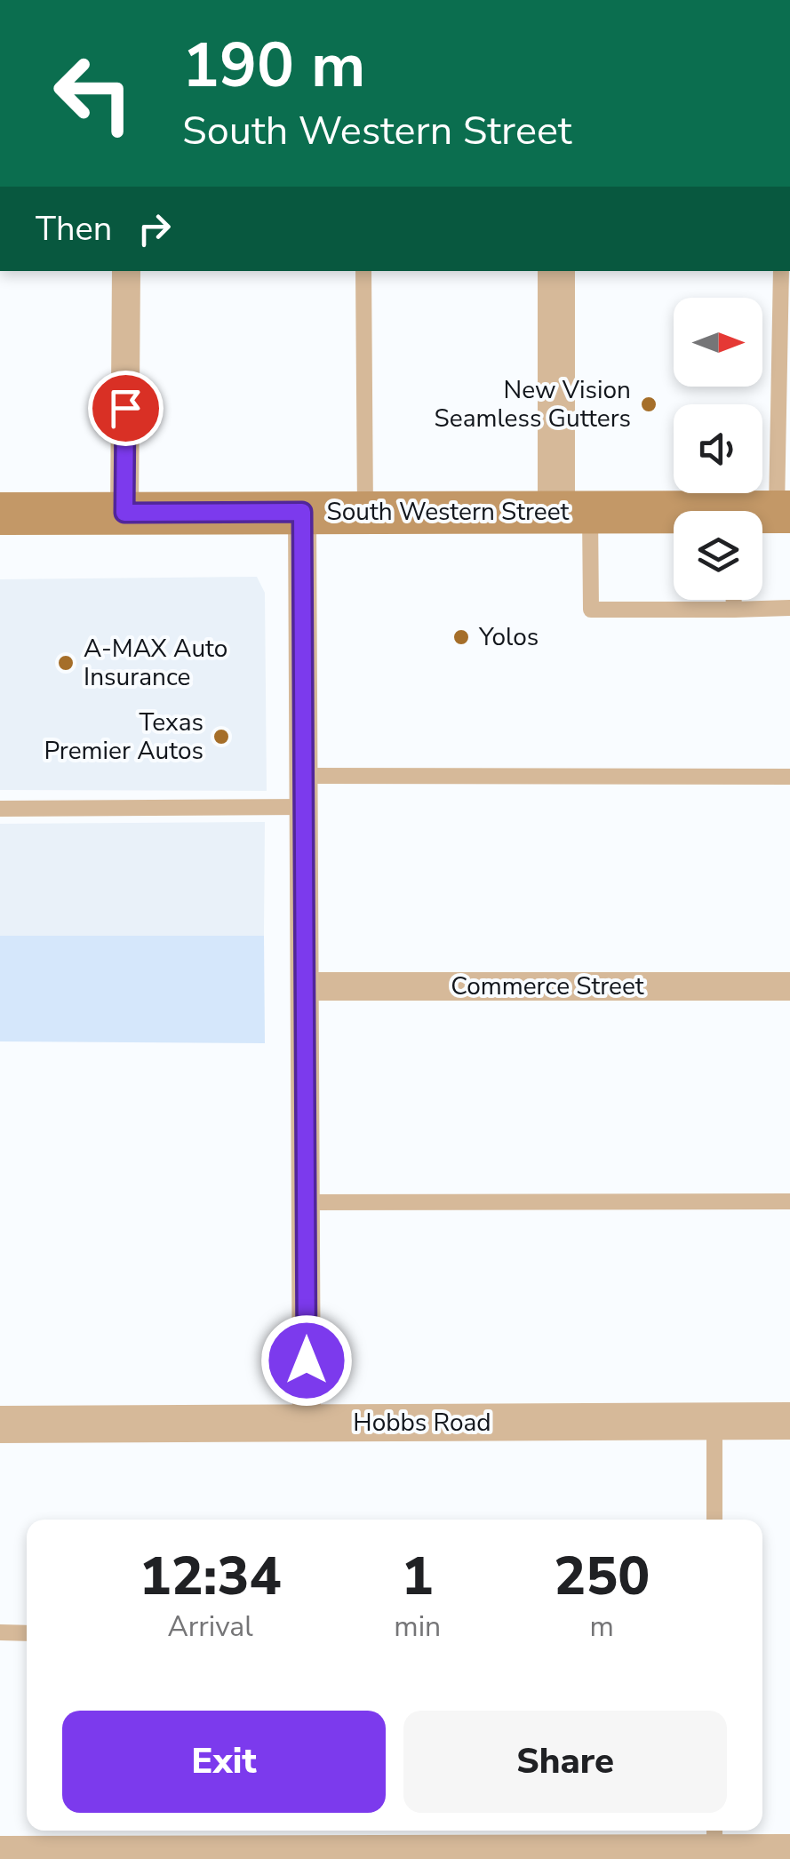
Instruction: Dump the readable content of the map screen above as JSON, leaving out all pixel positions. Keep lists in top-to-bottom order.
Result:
{
  "streets": {
    "main road": ["South Western Street"],
    "street": ["Commerce Street", "Hobbs Road"]
  },
  "places": [
    "New Vision Seamless Gutters",
    "Yolos",
    "A-MAX Auto Insurance",
    "Texas Premier Autos"
  ],
  "north": "right",
  "page": {
    "turn": ["190 m", "South Western Street"],
    "then": "Then",
    "eta": [
      "12:34",
      "Arrival",
      "1",
      "min",
      "250",
      "m"
    ],
    "buttons": ["Exit", "Share"]
  }
}
